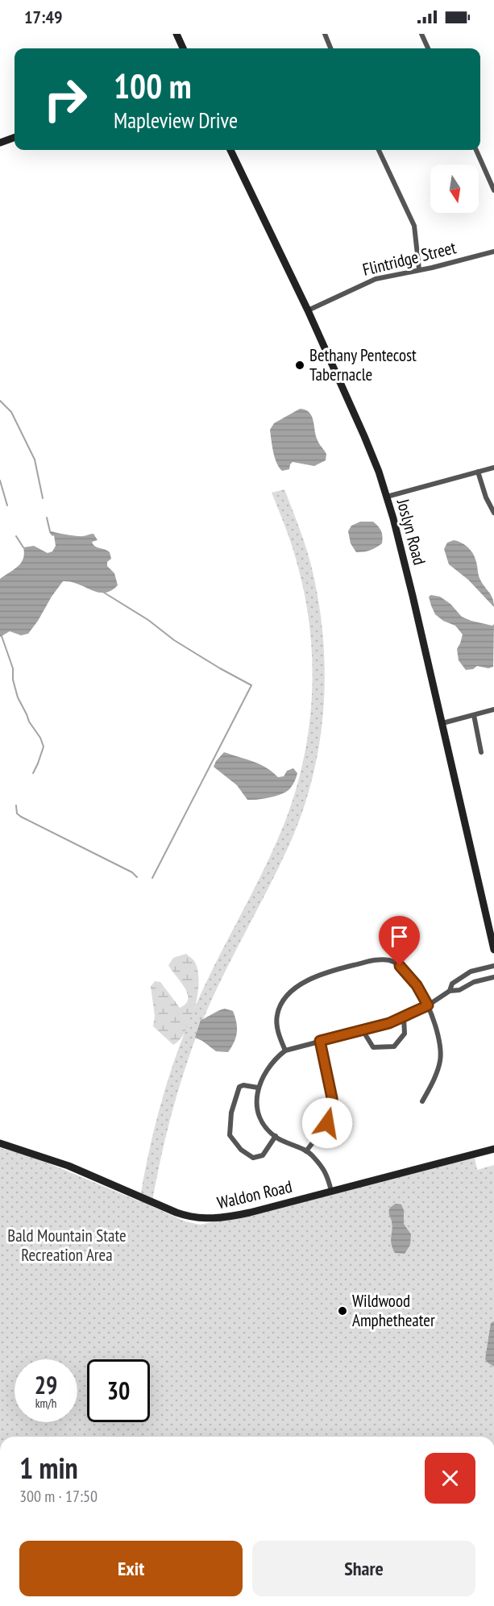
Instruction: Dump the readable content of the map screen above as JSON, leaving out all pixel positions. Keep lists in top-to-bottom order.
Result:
{
  "streets": {
    "street": ["Flintridge Street", "Joslyn Road", "Waldon Road"]
  },
  "crossings": [
    ["Flintridge Street", "Joslyn Road"]
  ],
  "parks": ["Bald Mountain State Recreation Area"],
  "places": ["Bethany Pentecost Tabernacle", "Wildwood Amphetheater"],
  "north": "bottom",
  "page": {
    "status": "17:49",
    "turn": ["100 m", "Mapleview Drive"],
    "speed": "29 km/h",
    "limit": "30",
    "heading": ["1 min", "300 m · 17:50"],
    "buttons": ["Exit", "Share"]
  }
}
